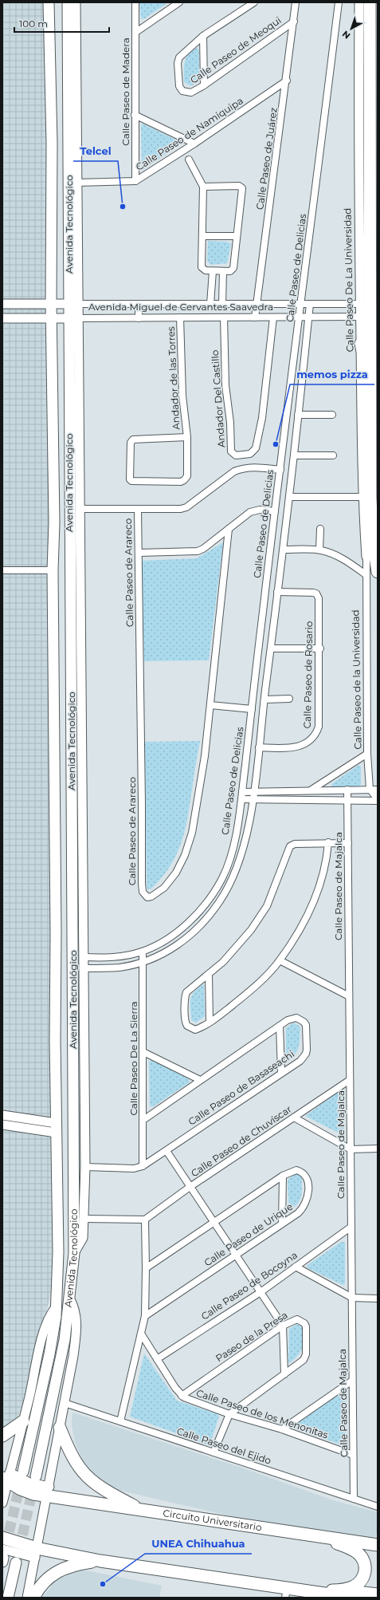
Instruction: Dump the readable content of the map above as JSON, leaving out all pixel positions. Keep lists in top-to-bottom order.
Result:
{
  "streets": {
    "highway": ["Circuito Universitario"],
    "main road": ["Avenida Tecnológico"],
    "street": [
      "Calle Paseo de Meoqui",
      "Calle Paseo de Madera",
      "Calle Paseo de Namiquipa",
      "Calle Paseo de Juárez",
      "Calle Paseo de Delicias",
      "Calle Paseo De La Universidad",
      "Avenida Miguel de Cervantes Saavedra",
      "Andador de las Torres",
      "Andador Del Castillo",
      "Calle Paseo de Arareco",
      "Calle Paseo de Rosario",
      "Calle Paseo de la Universidad",
      "Calle Paseo de Majalca",
      "Calle Paseo De La Sierra",
      "Calle Paseo de Basaseachi",
      "Calle Paseo de Chuvíscar",
      "Calle Paseo de Urique",
      "Calle Paseo de Bocoyna",
      "Paseo de la Presa",
      "Calle Paseo de los Menonitas",
      "Calle Paseo del Ejido"
    ]
  },
  "crossings": [
    ["Calle Paseo de Meoqui", "Calle Paseo de Juárez"],
    ["Calle Paseo de Madera", "Calle Paseo de Namiquipa"],
    ["Calle Paseo de Namiquipa", "Calle Paseo de Juárez"],
    ["Calle Paseo de Juárez", "Avenida Miguel de Cervantes Saavedra"],
    ["Avenida Tecnológico", "Avenida Miguel de Cervantes Saavedra"],
    ["Calle Paseo de Delicias", "Avenida Miguel de Cervantes Saavedra"],
    ["Calle Paseo de Delicias", "Calle Paseo de Rosario"],
    ["Calle Paseo de Delicias", "Calle Paseo De La Sierra"],
    ["Calle Paseo De La Universidad", "Avenida Miguel de Cervantes Saavedra"],
    ["Calle Paseo De La Universidad", "Calle Paseo de la Universidad"],
    ["Avenida Miguel de Cervantes Saavedra", "Andador de las Torres"],
    ["Avenida Miguel de Cervantes Saavedra", "Andador Del Castillo"],
    ["Calle Paseo de Majalca", "Calle Paseo de Chuvíscar"],
    ["Calle Paseo de Majalca", "Calle Paseo de Bocoyna"],
    ["Calle Paseo de Majalca", "Calle Paseo de los Menonitas"],
    ["Calle Paseo de Majalca", "Calle Paseo del Ejido"],
    ["Calle Paseo De La Sierra", "Calle Paseo de Basaseachi"],
    ["Calle Paseo de Bocoyna", "Calle Paseo de los Menonitas"],
    ["Paseo de la Presa", "Calle Paseo de los Menonitas"]
  ],
  "places": ["Telcel", "memos pizza", "UNEA Chihuahua"],
  "scale_bar": "100 m",
  "north": "bottom left"
}
